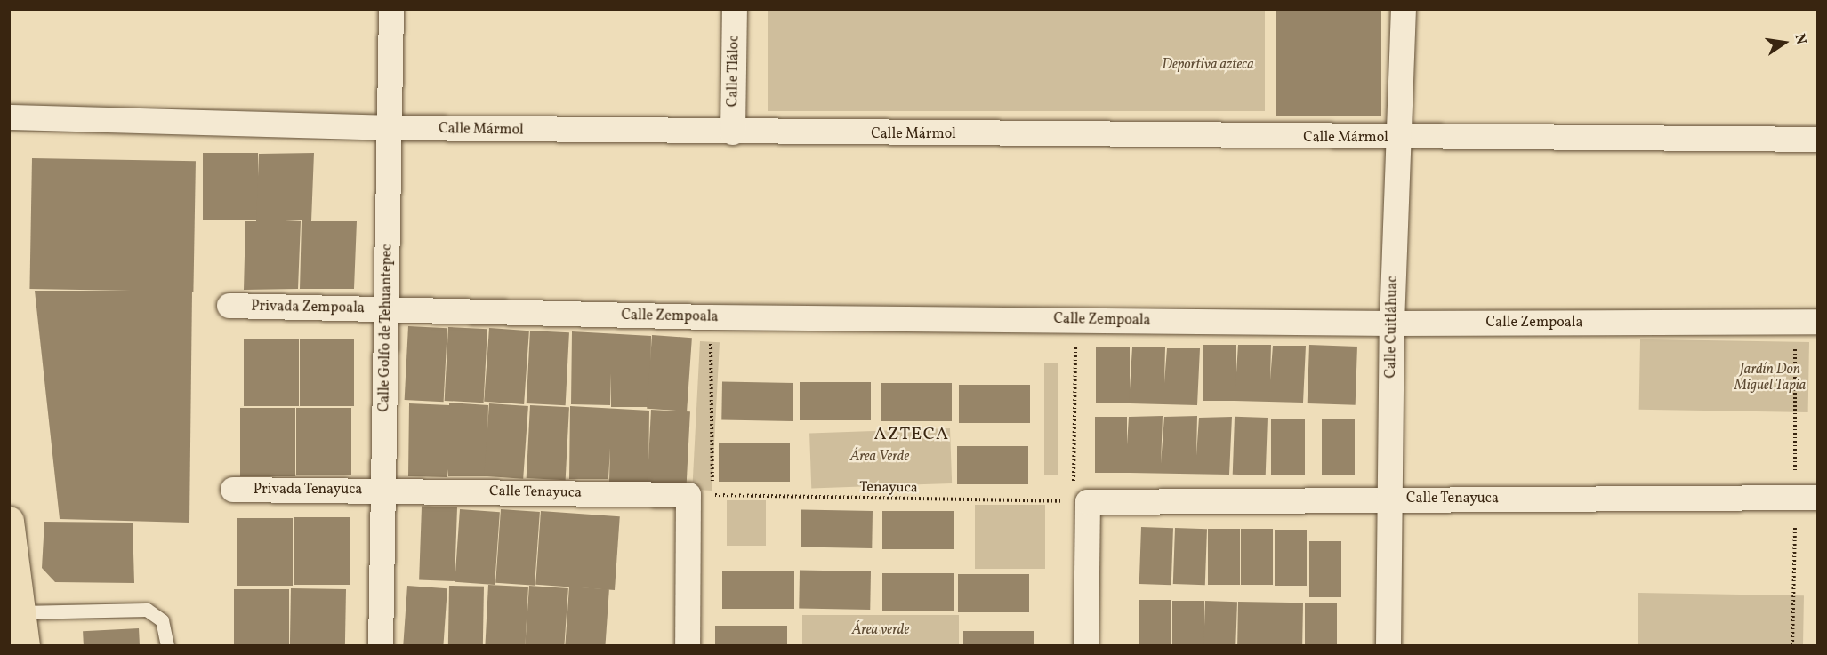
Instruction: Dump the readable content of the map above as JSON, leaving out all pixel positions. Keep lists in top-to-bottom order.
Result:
{
  "streets": {
    "street": [
      "Calle Tláloc",
      "Calle Mármol",
      "Privada Zempoala",
      "Calle Zempoala",
      "Calle Cuitláhuac",
      "Calle Golfo de Tehuantepec",
      "Privada Tenayuca",
      "Calle Tenayuca"
    ],
    "path": ["Tenayuca"]
  },
  "crossings": [
    ["Calle Tláloc", "Calle Mármol"],
    ["Calle Mármol", "Calle Cuitláhuac"],
    ["Calle Mármol", "Calle Golfo de Tehuantepec"],
    ["Privada Zempoala", "Calle Zempoala"],
    ["Privada Zempoala", "Calle Golfo de Tehuantepec"],
    ["Calle Zempoala", "Calle Cuitláhuac"],
    ["Calle Zempoala", "Calle Golfo de Tehuantepec"],
    ["Calle Cuitláhuac", "Calle Tenayuca"],
    ["Calle Golfo de Tehuantepec", "Privada Tenayuca"],
    ["Calle Golfo de Tehuantepec", "Calle Tenayuca"],
    ["Tenayuca", "Calle Tenayuca"],
    ["Privada Tenayuca", "Calle Tenayuca"]
  ],
  "districts": ["AZTECA"],
  "parks": [
    "Deportiva azteca",
    "Jardín Don Miguel Tapia",
    "Área Verde",
    "Área verde"
  ],
  "north": "right"
}
